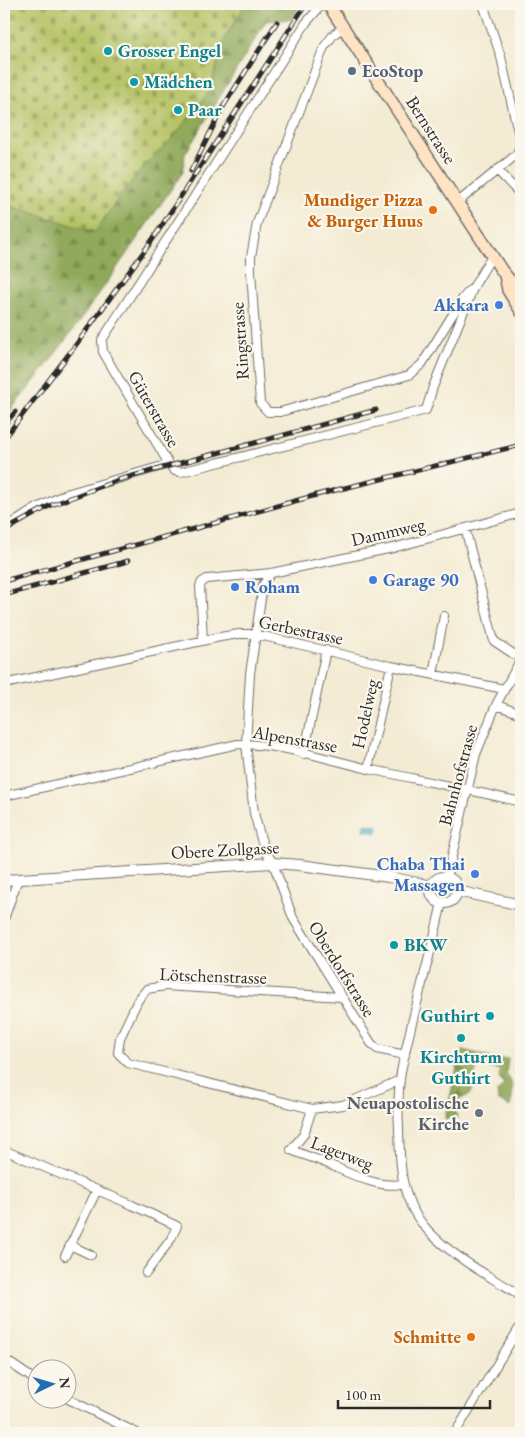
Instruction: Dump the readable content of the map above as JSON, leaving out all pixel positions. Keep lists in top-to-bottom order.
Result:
{
  "streets": {
    "main road": ["Bernstrasse"],
    "street": [
      "Ringstrasse",
      "Güterstrasse",
      "Dammweg",
      "Gerbestrasse",
      "Hodelweg",
      "Alpenstrasse",
      "Bahnhofstrasse",
      "Obere Zollgasse",
      "Oberdorfstrasse",
      "Lötschenstrasse",
      "Lagerweg"
    ]
  },
  "crossings": [
    ["Bernstrasse", "Ringstrasse"],
    ["Bernstrasse", "Güterstrasse"],
    ["Ringstrasse", "Güterstrasse"],
    ["Dammweg", "Gerbestrasse"],
    ["Dammweg", "Oberdorfstrasse"],
    ["Gerbestrasse", "Hodelweg"],
    ["Gerbestrasse", "Bahnhofstrasse"],
    ["Gerbestrasse", "Oberdorfstrasse"],
    ["Hodelweg", "Alpenstrasse"],
    ["Alpenstrasse", "Bahnhofstrasse"],
    ["Alpenstrasse", "Oberdorfstrasse"],
    ["Bahnhofstrasse", "Obere Zollgasse"],
    ["Obere Zollgasse", "Oberdorfstrasse"],
    ["Oberdorfstrasse", "Lötschenstrasse"],
    ["Lötschenstrasse", "Lagerweg"]
  ],
  "places": [
    "Grosser Engel",
    "EcoStop",
    "Mädchen",
    "Paar",
    "Mundiger Pizza & Burger Huus",
    "Akkara",
    "Garage 90",
    "Roham",
    "Chaba Thai Massagen",
    "BKW",
    "Guthirt",
    "Kirchturm Guthirt",
    "Neuapostolische Kirche",
    "Schmitte"
  ],
  "scale_bar": "100 m",
  "north": "right"
}
